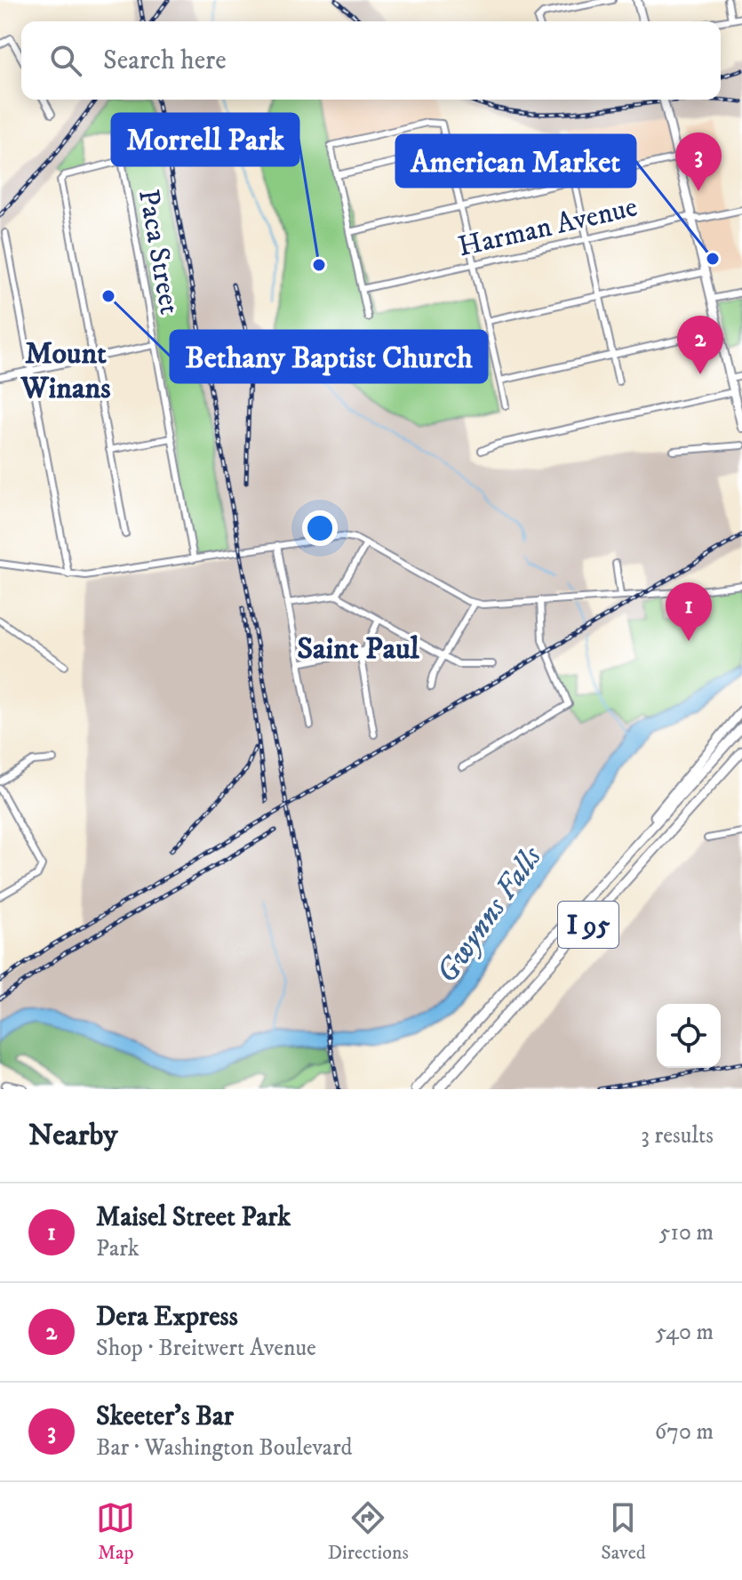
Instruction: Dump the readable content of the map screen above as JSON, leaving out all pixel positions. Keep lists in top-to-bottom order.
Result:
{
  "streets": {
    "highway": ["I 95"],
    "street": ["Harman Avenue", "Paca Street"]
  },
  "districts": ["Mount Winans", "Saint Paul"],
  "water": ["Gwynns Falls"],
  "places": ["American Market", "Morrell Park", "Bethany Baptist Church"],
  "page": {
    "search": "Search here",
    "pins": ["3", "2", "1"],
    "heading": ["Nearby", "3 results"],
    "list": [
      {
        "mark": "1",
        "name": "Maisel Street Park",
        "note": "Park",
        "value": "510 m"
      },
      {
        "mark": "2",
        "name": "Dera Express",
        "note": "Shop · Breitwert Avenue",
        "value": "540 m"
      },
      {
        "mark": "3",
        "name": "Skeeter's Bar",
        "note": "Bar · Washington Boulevard",
        "value": "670 m"
      }
    ],
    "nav": ["Map", "Directions", "Saved"]
  }
}
